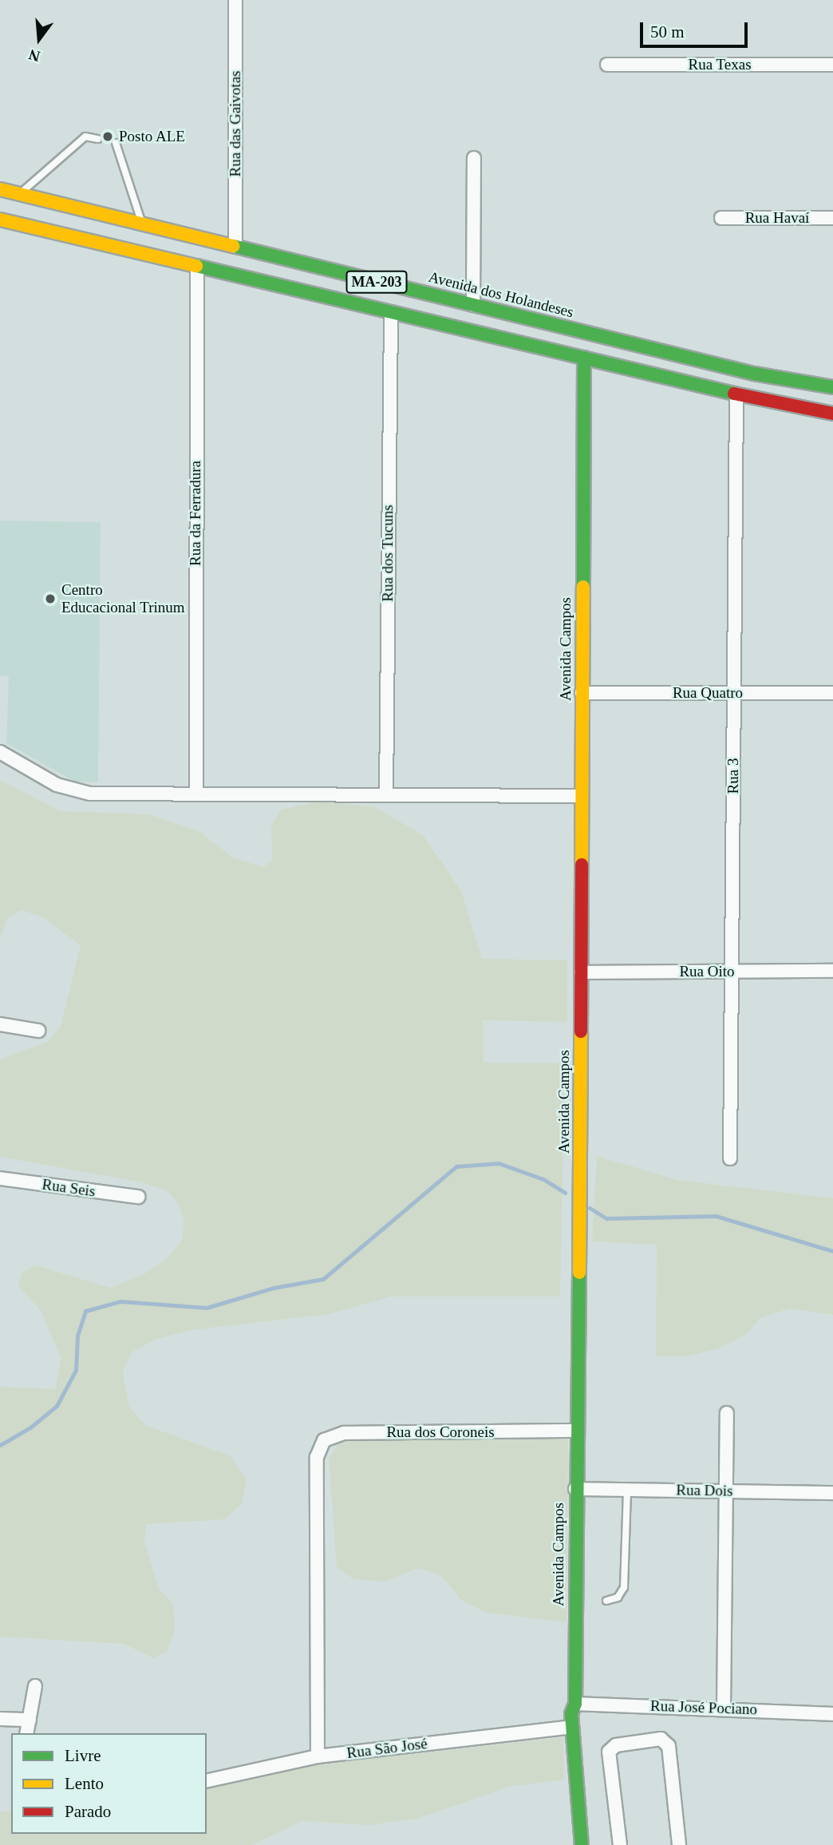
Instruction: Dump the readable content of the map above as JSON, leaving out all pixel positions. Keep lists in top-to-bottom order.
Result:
{
  "streets": {
    "main road": ["MA-203", "Avenida dos Holandeses", "Avenida Campos"],
    "street": [
      "Rua Texas",
      "Rua das Gaivotas",
      "Rua Havaí",
      "Rua da Ferradura",
      "Rua dos Tucuns",
      "Rua Quatro",
      "Rua 3",
      "Rua Oito",
      "Rua Seis",
      "Rua dos Coroneis",
      "Rua Dois",
      "Rua José Pociano",
      "Rua São José"
    ]
  },
  "crossings": [
    ["Rua das Gaivotas", "Avenida dos Holandeses"],
    ["MA-203", "Rua da Ferradura"],
    ["MA-203", "Rua dos Tucuns"],
    ["MA-203", "Avenida Campos"],
    ["MA-203", "Rua 3"],
    ["Avenida Campos", "Rua Quatro"],
    ["Avenida Campos", "Rua Oito"],
    ["Avenida Campos", "Rua dos Coroneis"],
    ["Avenida Campos", "Rua Dois"],
    ["Avenida Campos", "Rua José Pociano"],
    ["Avenida Campos", "Rua São José"],
    ["Rua Quatro", "Rua 3"],
    ["Rua 3", "Rua Oito"],
    ["Rua dos Coroneis", "Rua São José"]
  ],
  "places": ["Posto ALE", "Centro Educacional Trinum"],
  "legend": ["Livre", "Lento", "Parado"],
  "scale_bar": "50 m",
  "north": "bottom"
}
